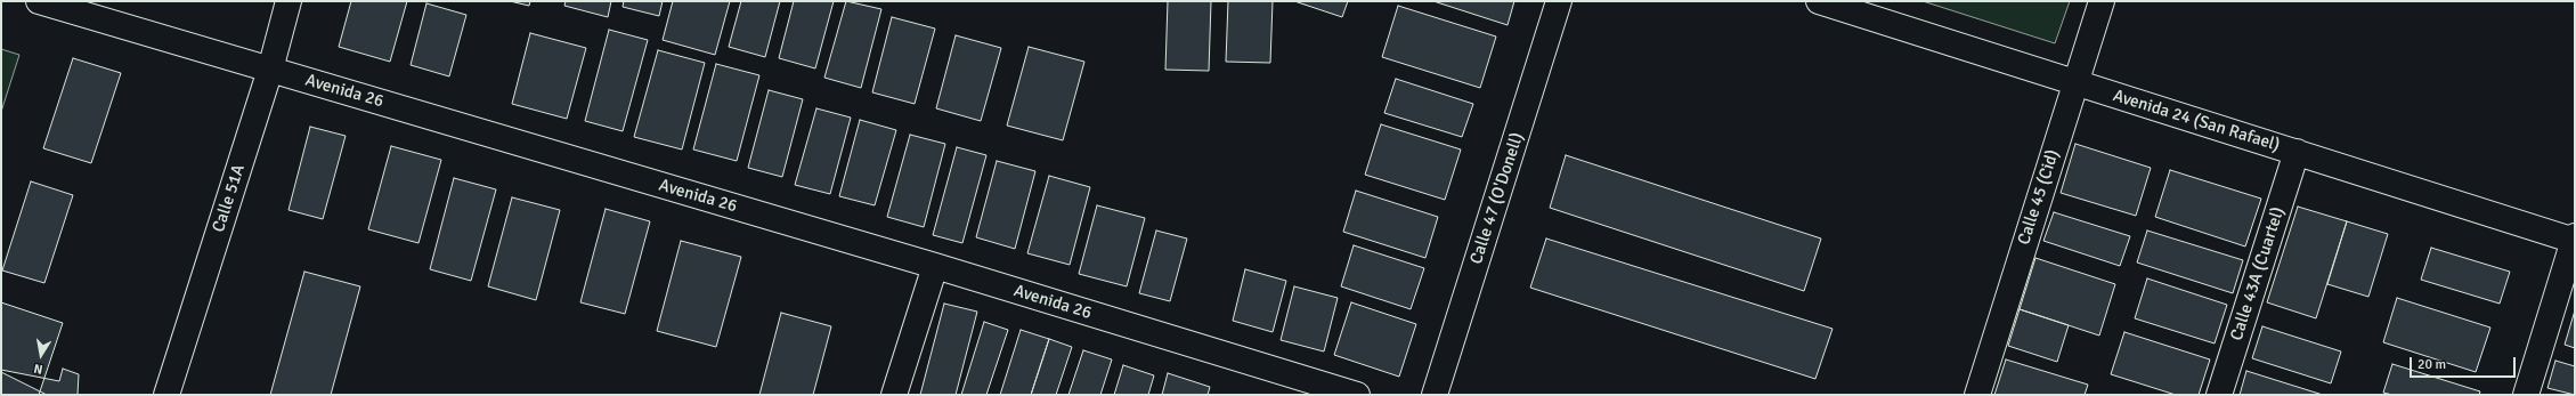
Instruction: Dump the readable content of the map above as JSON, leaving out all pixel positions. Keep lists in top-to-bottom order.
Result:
{
  "streets": {
    "street": [
      "Avenida 26",
      "Avenida 24 (San Rafael)",
      "Calle 45 (Cid)",
      "Calle 51A",
      "Calle 47 (O'Donell)",
      "Calle 43A (Cuartel)"
    ]
  },
  "crossings": [
    ["Avenida 26", "Calle 51A"],
    ["Avenida 24 (San Rafael)", "Calle 45 (Cid)"],
    ["Avenida 24 (San Rafael)", "Calle 43A (Cuartel)"]
  ],
  "scale_bar": "20 m",
  "north": "bottom"
}
